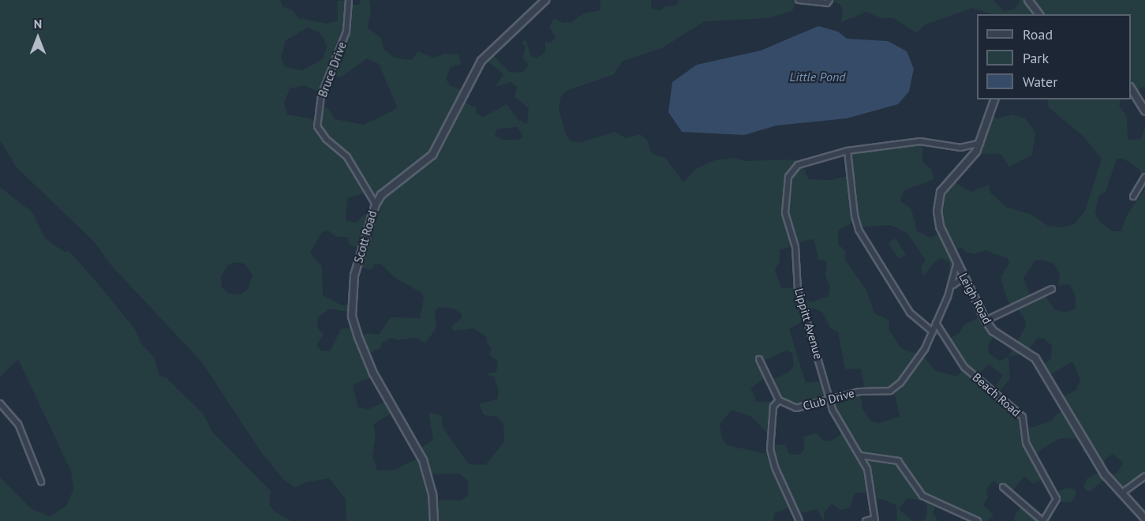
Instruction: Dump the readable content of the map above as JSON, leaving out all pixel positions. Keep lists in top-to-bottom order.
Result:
{
  "streets": {
    "street": [
      "Bruce Drive",
      "Scott Road",
      "Leigh Road",
      "Lippitt Avenue",
      "Beach Road",
      "Club Drive"
    ]
  },
  "crossings": [
    ["Bruce Drive", "Scott Road"],
    ["Leigh Road", "Lippitt Avenue"],
    ["Leigh Road", "Club Drive"],
    ["Lippitt Avenue", "Club Drive"],
    ["Beach Road", "Club Drive"]
  ],
  "water": ["Little Pond"],
  "legend": ["Road", "Park", "Water"],
  "north": "top"
}
